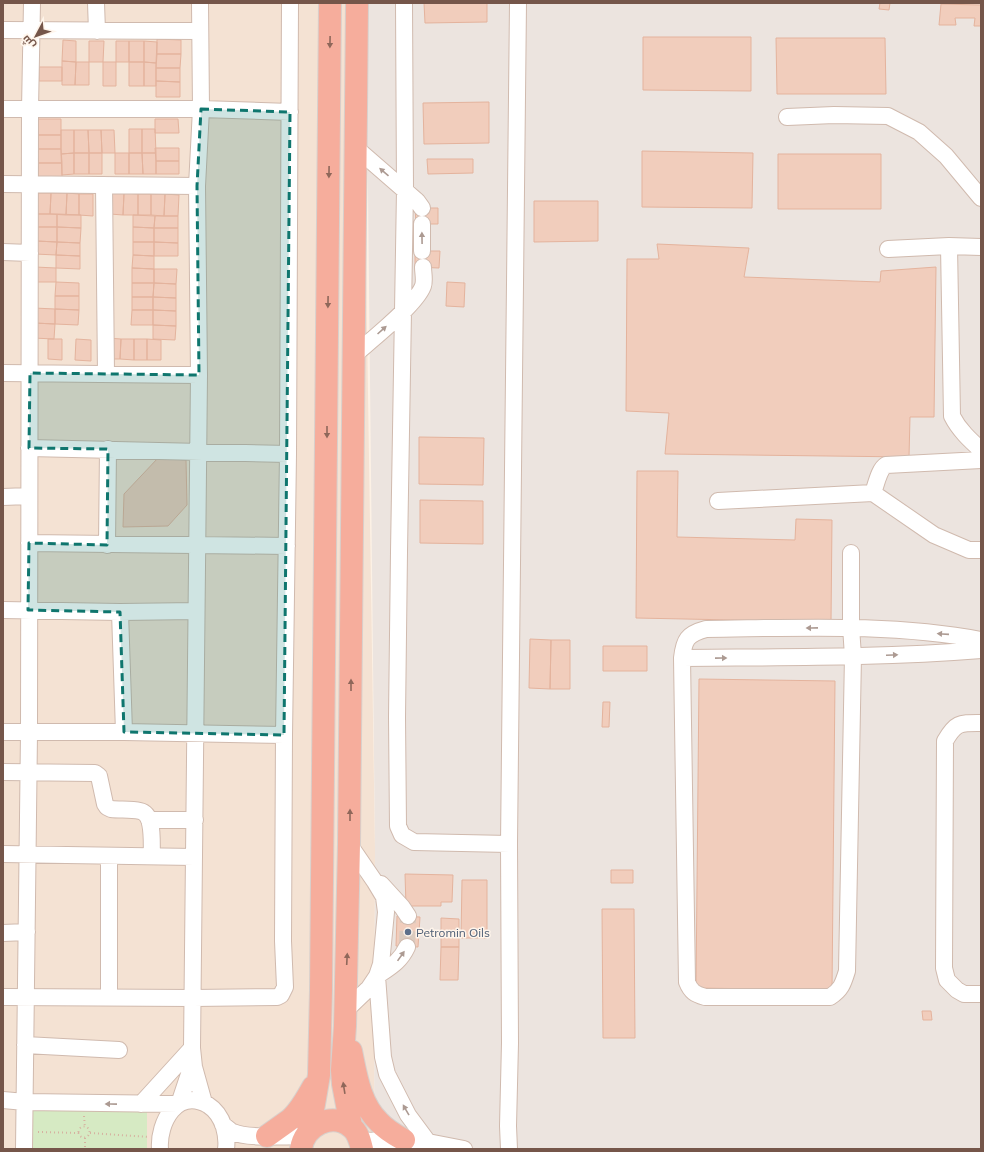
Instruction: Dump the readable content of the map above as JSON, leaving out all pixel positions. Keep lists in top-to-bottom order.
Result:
{
  "places": ["Petromin Oils"],
  "north": "bottom left"
}
